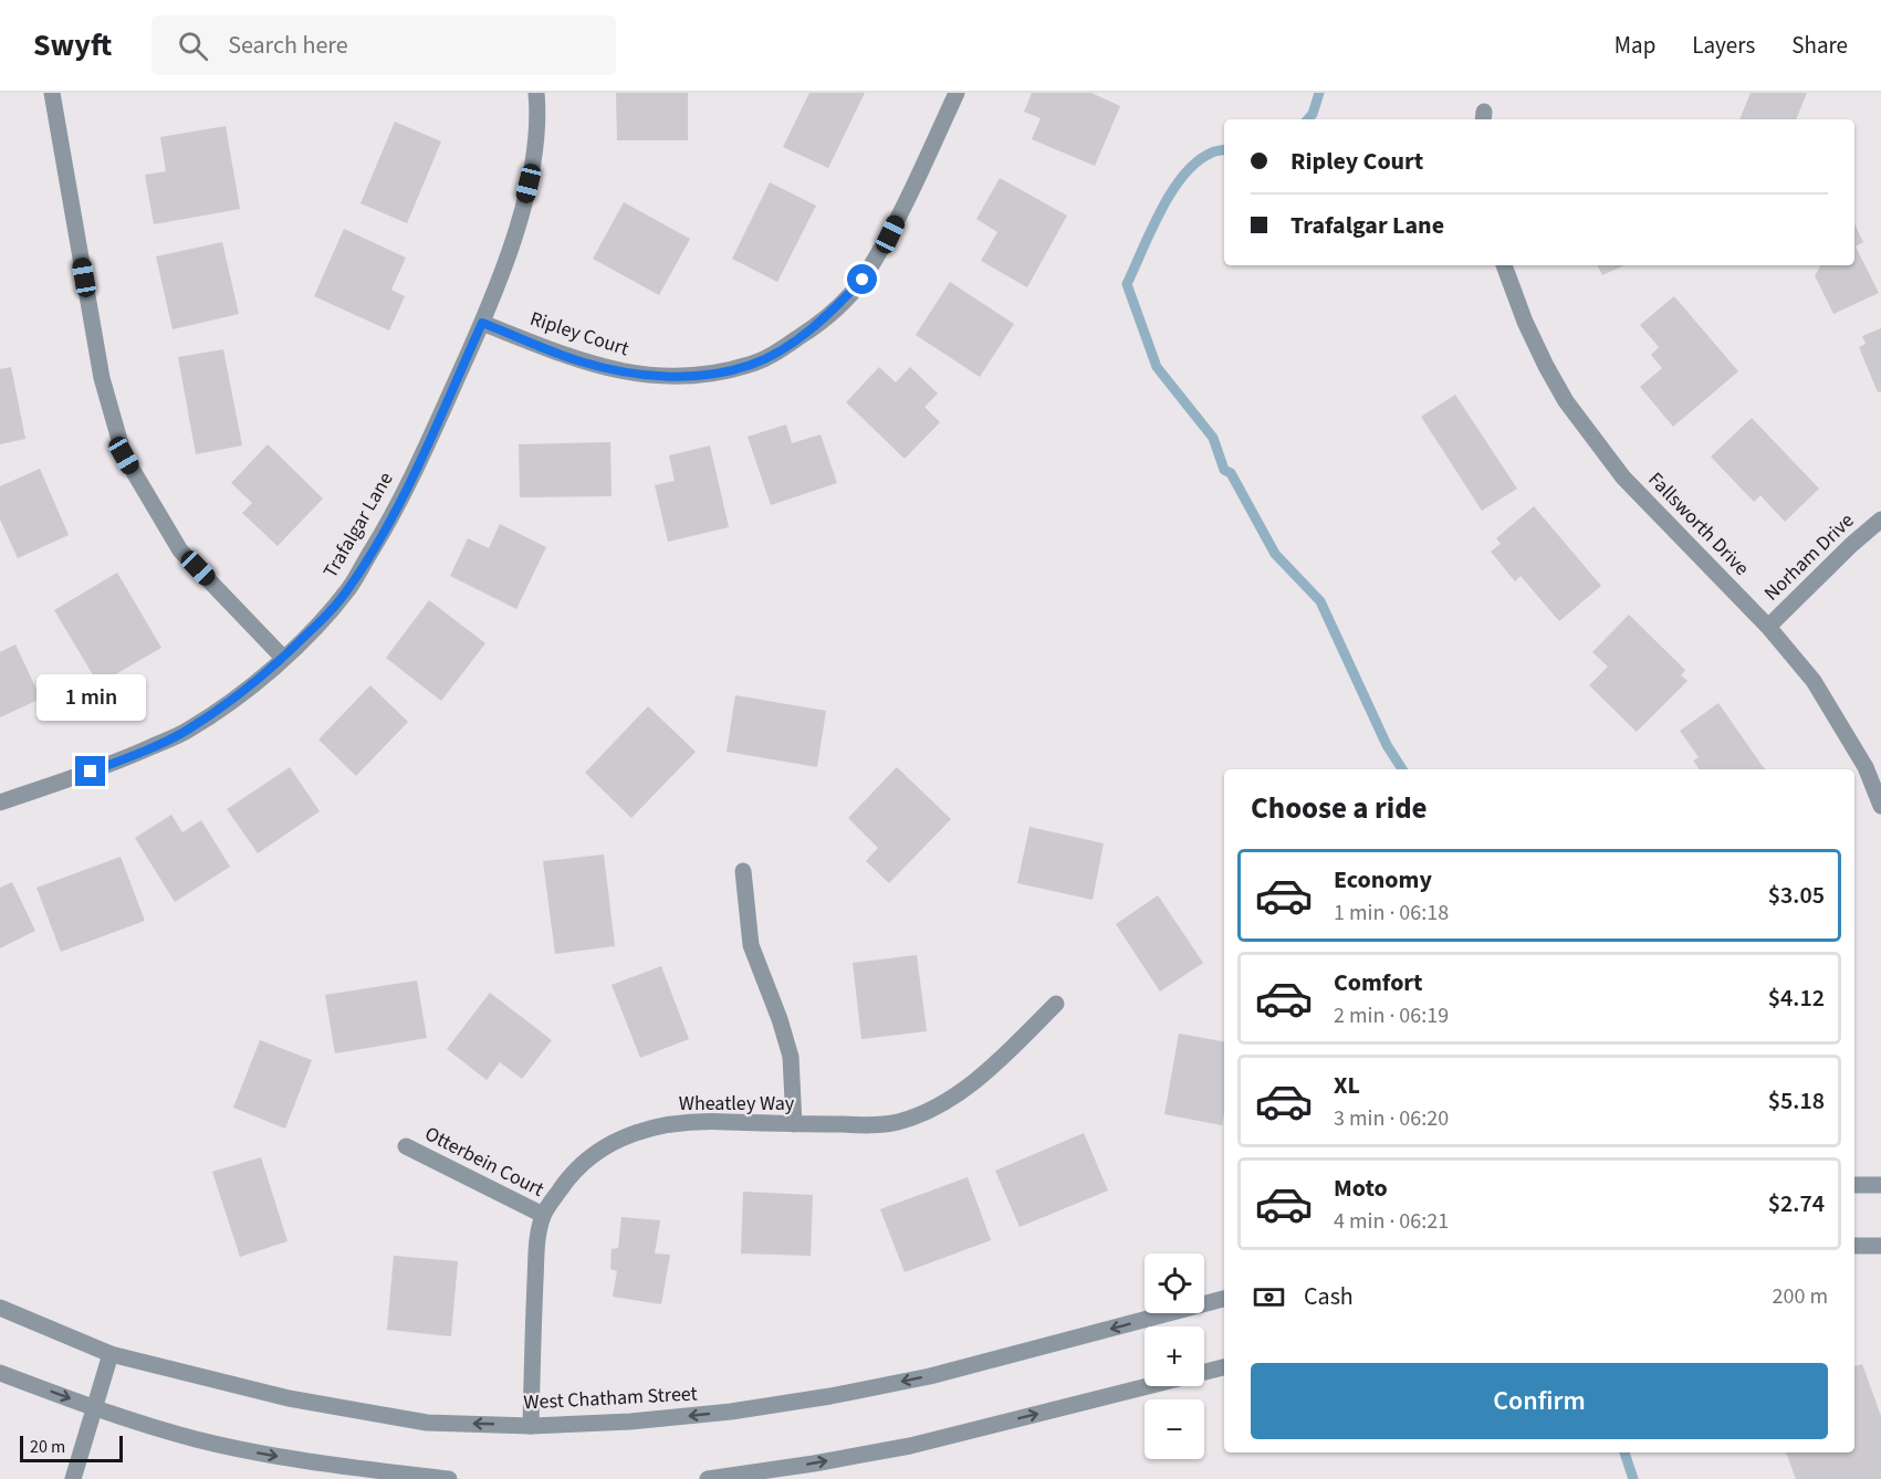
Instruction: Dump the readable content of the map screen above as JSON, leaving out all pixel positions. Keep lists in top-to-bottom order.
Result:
{
  "streets": {
    "street": [
      "Ripley Court",
      "Fallsworth Drive",
      "Trafalgar Lane",
      "Norham Drive",
      "Wheatley Way",
      "Otterbein Court",
      "West Chatham Street"
    ]
  },
  "crossings": [
    ["Ripley Court", "Trafalgar Lane"],
    ["Fallsworth Drive", "Norham Drive"],
    ["Wheatley Way", "Otterbein Court"],
    ["Wheatley Way", "West Chatham Street"]
  ],
  "scale_bar": "20 m",
  "page": {
    "header": "Swyft",
    "search": "Search here",
    "nav": ["Map", "Layers", "Share"],
    "banner": ["Ripley Court", "Trafalgar Lane"],
    "bubble": "1 min",
    "heading": "Choose a ride",
    "list": [
      {
        "name": "Economy",
        "note": "1 min · 06:18",
        "value": "$3.05"
      },
      {
        "name": "Comfort",
        "note": "2 min · 06:19",
        "value": "$4.12"
      },
      {
        "name": "XL",
        "note": "3 min · 06:20",
        "value": "$5.18"
      },
      {
        "name": "Moto",
        "note": "4 min · 06:21",
        "value": "$2.74"
      }
    ],
    "map_buttons": ["+", "−"],
    "pay": ["Cash", "200 m"],
    "buttons": "Confirm",
    "scale": "20 m"
  }
}
